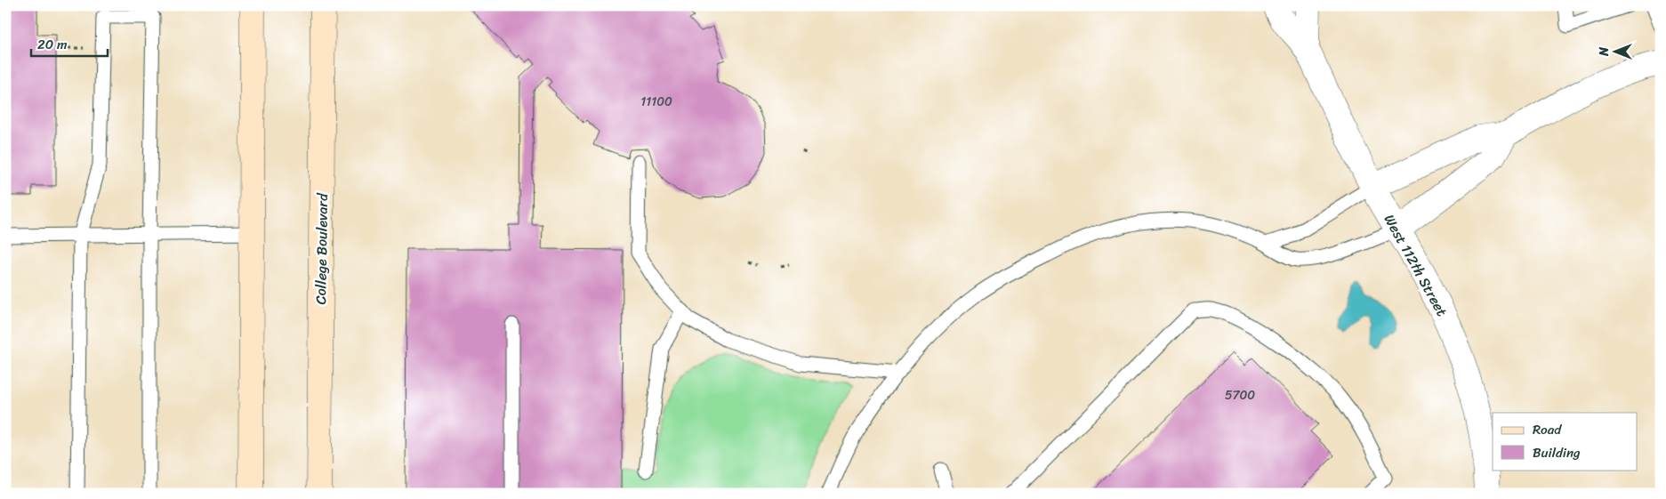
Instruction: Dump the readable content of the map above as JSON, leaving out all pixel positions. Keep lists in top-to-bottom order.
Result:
{
  "streets": {
    "main road": ["College Boulevard"],
    "street": ["West 112th Street"]
  },
  "house_numbers": ["11100", "5700"],
  "legend": ["Road", "Building"],
  "scale_bar": "20 m",
  "north": "left"
}
